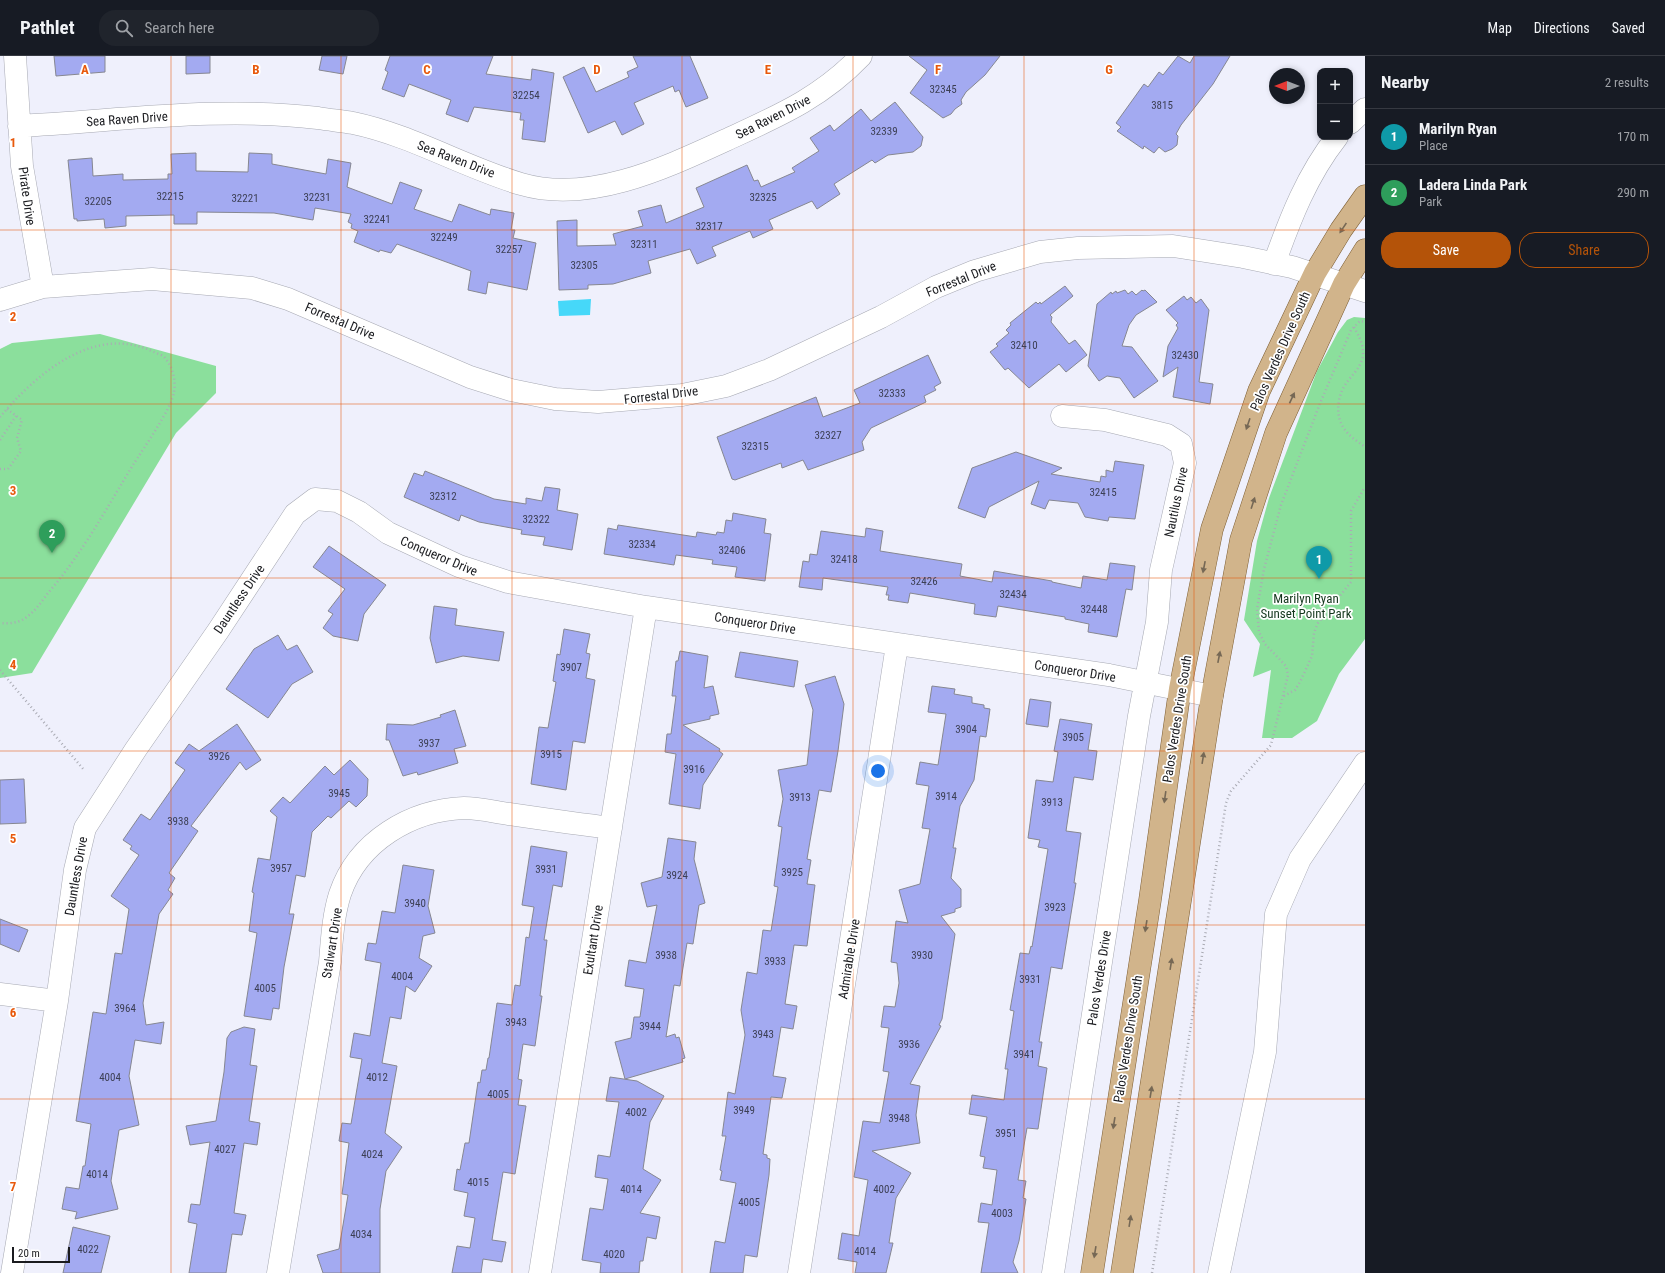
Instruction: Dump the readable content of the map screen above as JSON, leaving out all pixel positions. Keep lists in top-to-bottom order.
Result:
{
  "streets": {
    "main road": ["Palos Verdes Drive South"],
    "street": [
      "Sea Raven Drive",
      "Pirate Drive",
      "Forrestal Drive",
      "Nautilus Drive",
      "Conqueror Drive",
      "Dauntless Drive",
      "Exultant Drive",
      "Stalwart Drive",
      "Admirable Drive",
      "Palos Verdes Drive"
    ]
  },
  "crossings": [
    ["Sea Raven Drive", "Pirate Drive"],
    ["Pirate Drive", "Forrestal Drive"],
    ["Forrestal Drive", "Palos Verdes Drive South"],
    ["Palos Verdes Drive South", "Conqueror Drive"],
    ["Nautilus Drive", "Conqueror Drive"],
    ["Nautilus Drive", "Palos Verdes Drive"],
    ["Conqueror Drive", "Dauntless Drive"],
    ["Conqueror Drive", "Exultant Drive"],
    ["Conqueror Drive", "Admirable Drive"],
    ["Conqueror Drive", "Palos Verdes Drive"],
    ["Exultant Drive", "Stalwart Drive"]
  ],
  "parks": ["Marilyn Ryan Sunset Point Park"],
  "house_numbers": [
    "32345",
    "32254",
    "3815",
    "32339",
    "32215",
    "32231",
    "32325",
    "32221",
    "32205",
    "32241",
    "32317",
    "32249",
    "32311",
    "32257",
    "32305",
    "32410",
    "32430",
    "32333",
    "32327",
    "32315",
    "32415",
    "32312",
    "32322",
    "32334",
    "32406",
    "32418",
    "32426",
    "32434",
    "32448",
    "3907",
    "3904",
    "3905",
    "3937",
    "3915",
    "3926",
    "3916",
    "3945",
    "3914",
    "3913",
    "3913",
    "3938",
    "3957",
    "3931",
    "3925",
    "3924",
    "3940",
    "3923",
    "3938",
    "3930",
    "3933",
    "4004",
    "3931",
    "4005",
    "3964",
    "3943",
    "3944",
    "3943",
    "3936",
    "3941",
    "4004",
    "4012",
    "4005",
    "3949",
    "4002",
    "3948",
    "3951",
    "4027",
    "4024",
    "4014",
    "4015",
    "4014",
    "4002",
    "4005",
    "4003",
    "4034",
    "4022",
    "4014",
    "4020"
  ],
  "scale_bar": "20 m",
  "north": "left",
  "page": {
    "header": "Pathlet",
    "search": "Search here",
    "nav": ["Map", "Directions", "Saved"],
    "heading": ["Nearby", "2 results"],
    "map_buttons": ["+", "−"],
    "list": [
      {
        "mark": "1",
        "name": "Marilyn Ryan",
        "note": "Place",
        "value": "170 m"
      },
      {
        "mark": "2",
        "name": "Ladera Linda Park",
        "note": "Park",
        "value": "290 m"
      }
    ],
    "buttons": ["Save", "Share"],
    "pins": ["2", "1"],
    "scale": "20 m"
  },
  "grid": {
    "columns": [
      "A",
      "B",
      "C",
      "D",
      "E",
      "F",
      "G"
    ],
    "rows": [
      "1",
      "2",
      "3",
      "4",
      "5",
      "6",
      "7"
    ]
  }
}
